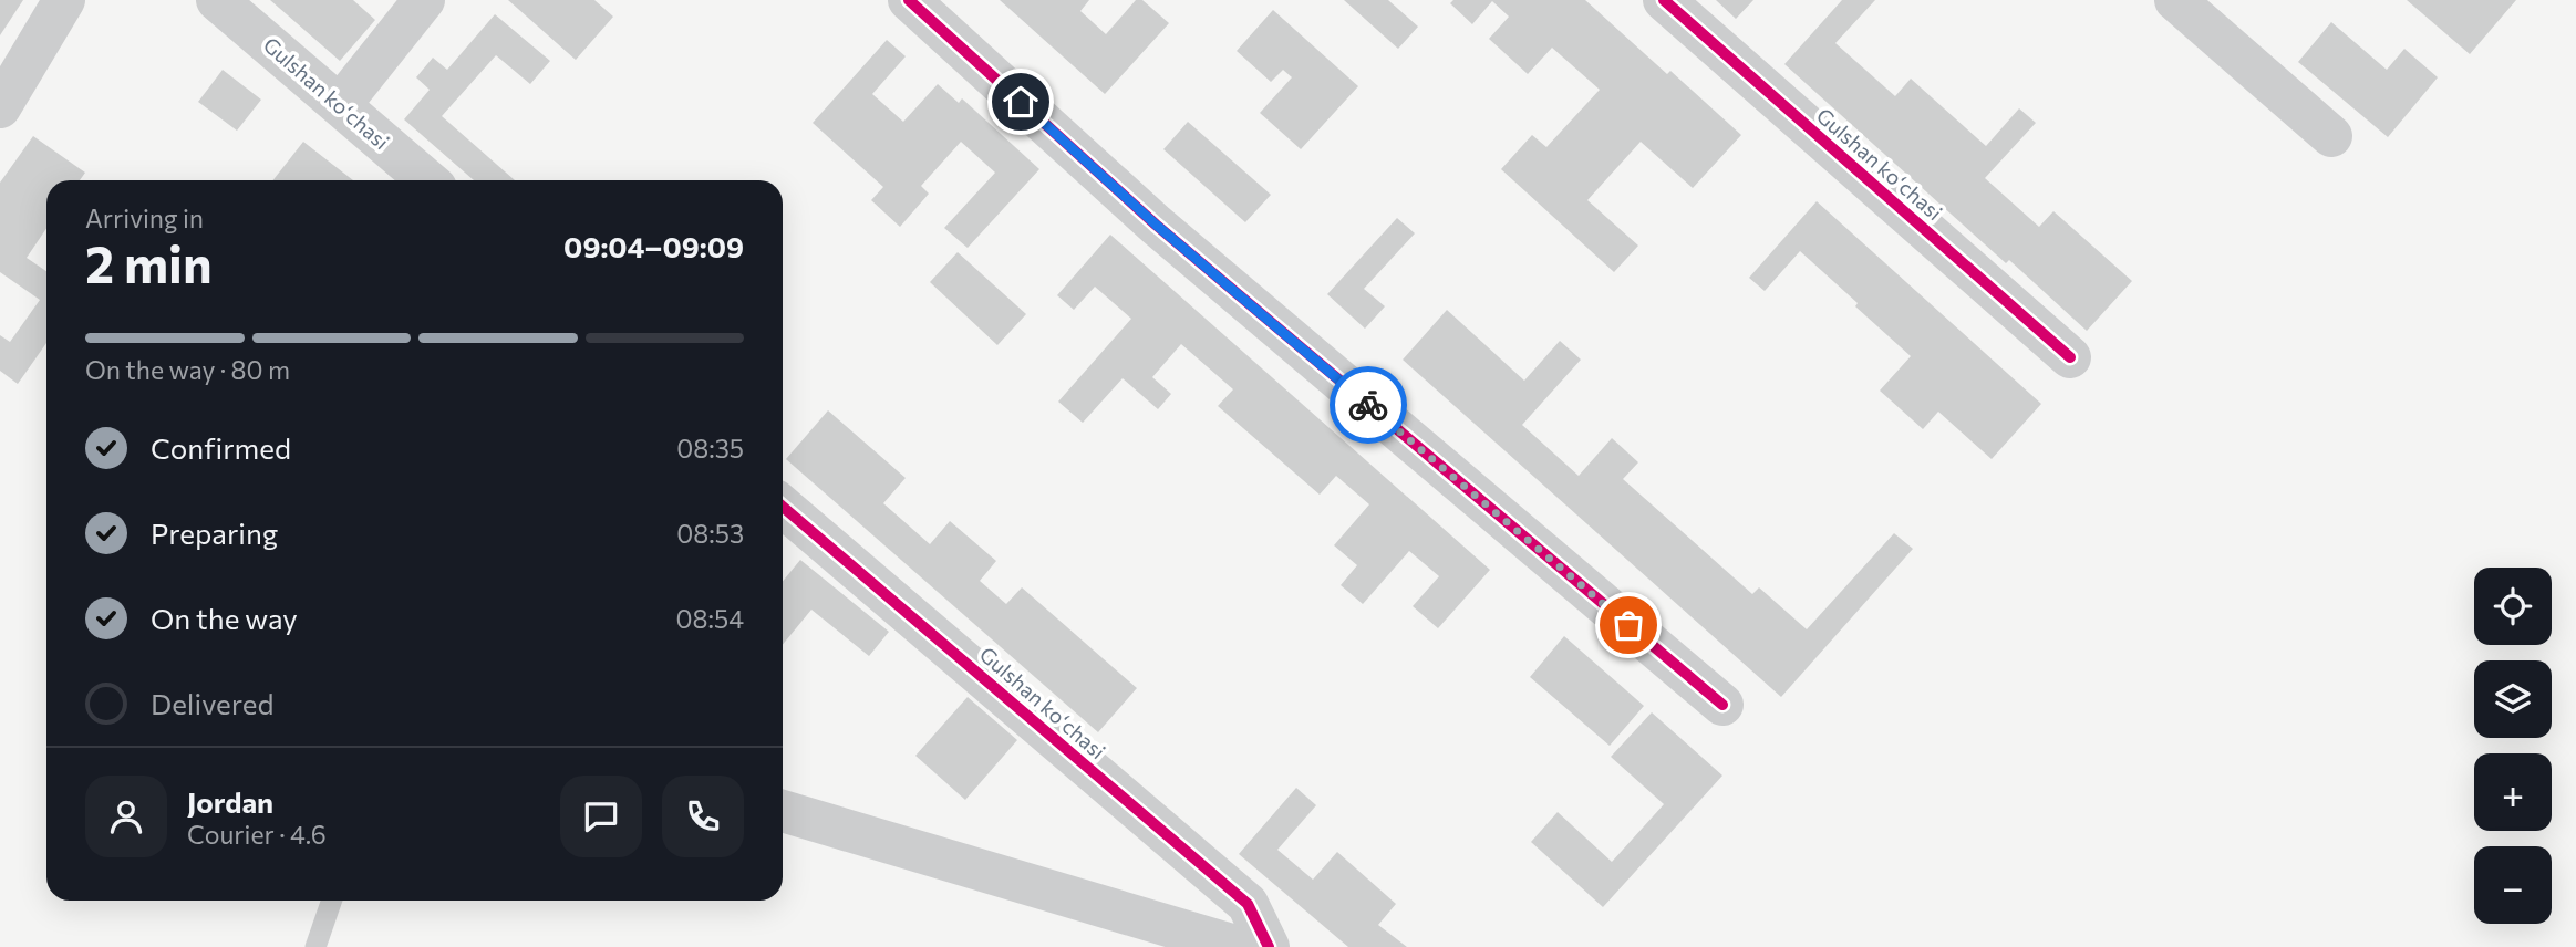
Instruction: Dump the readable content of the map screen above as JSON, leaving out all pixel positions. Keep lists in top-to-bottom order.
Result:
{
  "streets": {
    "street": ["Gulshan koʻchasi"]
  },
  "page": {
    "heading": ["2 min", "Arriving in", "09:04–09:09"],
    "panel": ["Jordan", "Courier · 4.6"],
    "bar": "On the way · 80 m",
    "list": [
      ["Confirmed", "08:35"],
      ["Preparing", "08:53"],
      ["On the way", "08:54"],
      "Delivered"
    ],
    "map_buttons": ["+", "−"]
  }
}
